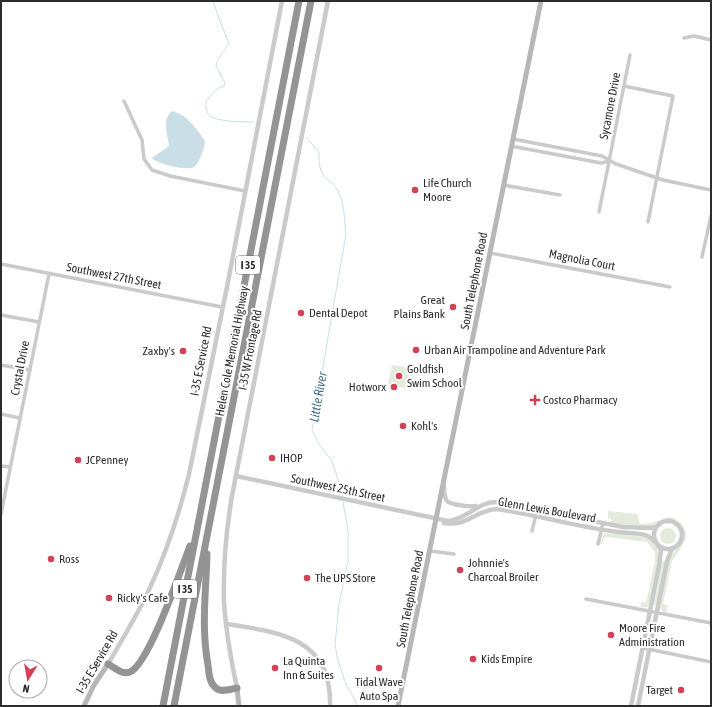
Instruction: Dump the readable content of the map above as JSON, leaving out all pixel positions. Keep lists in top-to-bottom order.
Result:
{
  "streets": {
    "highway": ["I 35", "Helen Cole Memorial Highway"],
    "main road": ["South Telephone Road", "I-35 W Frontage Rd", "I-35 E Service Rd"],
    "street": [
      "Sycamore Drive",
      "Magnolia Court",
      "Southwest 27th Street",
      "Crystal Drive",
      "Southwest 25th Street",
      "Glenn Lewis Boulevard"
    ]
  },
  "crossings": [
    ["Magnolia Court", "South Telephone Road"],
    ["Southwest 27th Street", "I-35 E Service Rd"],
    ["Southwest 27th Street", "Crystal Drive"],
    ["South Telephone Road", "Southwest 25th Street"],
    ["South Telephone Road", "Glenn Lewis Boulevard"],
    ["I-35 W Frontage Rd", "Southwest 25th Street"],
    ["Southwest 25th Street", "Glenn Lewis Boulevard"]
  ],
  "water": ["Little River"],
  "places": {
    "other": [
      "Life Church Moore",
      "Great Plains Bank",
      "Dental Depot",
      "Urban Air Trampoline and Adventure Park",
      "Zaxby's",
      "Goldfish Swim School",
      "Hotworx",
      "Kohl's",
      "IHOP",
      "JCPenney",
      "Ross",
      "Johnnie's Charcoal Broiler",
      "The UPS Store",
      "Ricky's Cafe",
      "Moore Fire Administration",
      "Kids Empire",
      "La Quinta Inn & Suites",
      "Tidal Wave Auto Spa",
      "Target"
    ],
    "health": ["Costco Pharmacy"]
  },
  "north": "bottom"
}
